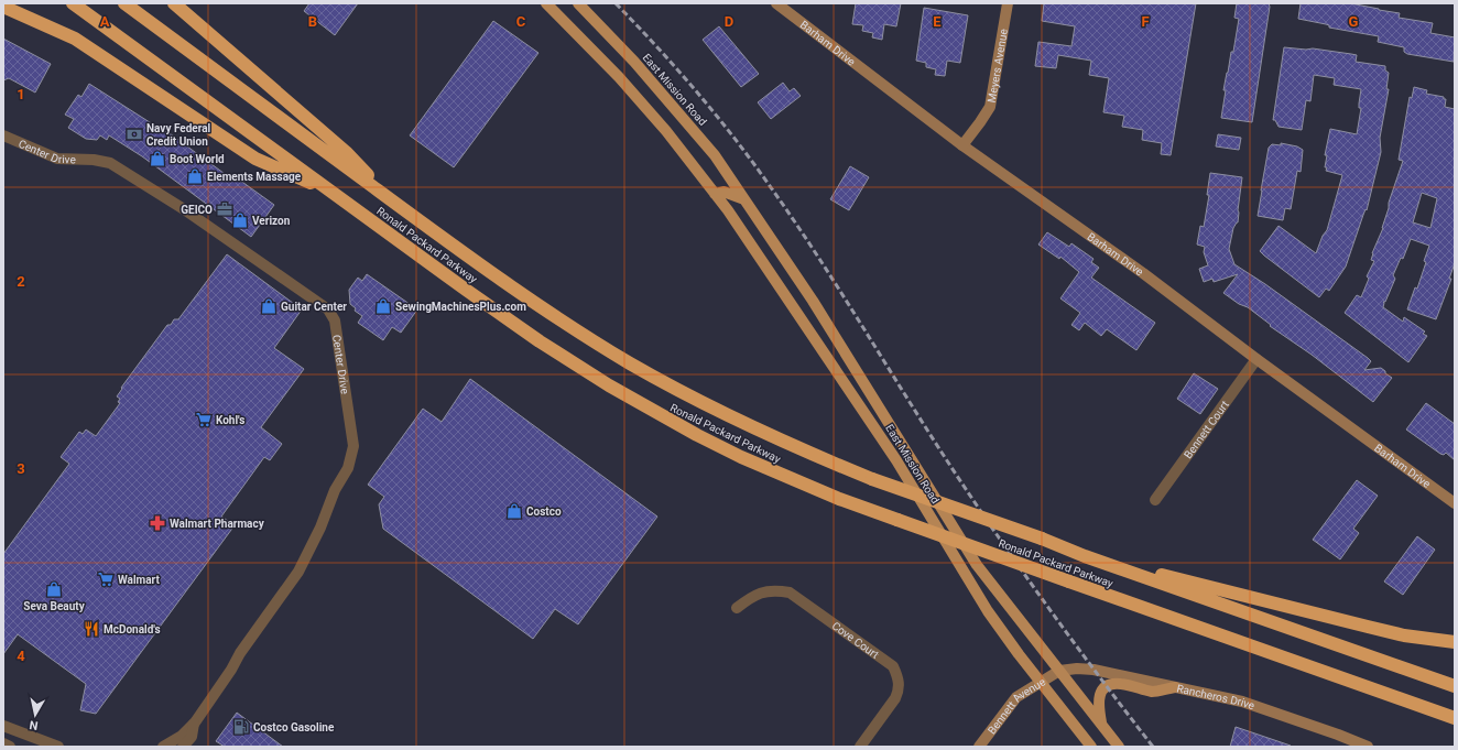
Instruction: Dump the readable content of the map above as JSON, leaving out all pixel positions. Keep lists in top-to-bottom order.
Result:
{
  "streets": {
    "highway": ["Ronald Packard Parkway"],
    "main road": ["East Mission Road"],
    "street": [
      "Barham Drive",
      "Meyers Avenue",
      "Center Drive",
      "Bennett Court",
      "Cove Court",
      "Rancheros Drive",
      "Bennett Avenue"
    ]
  },
  "crossings": [
    ["Barham Drive", "Meyers Avenue"],
    ["Barham Drive", "Bennett Court"],
    ["East Mission Road", "Rancheros Drive"],
    ["East Mission Road", "Bennett Avenue"],
    ["Rancheros Drive", "Bennett Avenue"]
  ],
  "places": {
    "bank": ["Navy Federal Credit Union"],
    "shop": [
      "Boot World",
      "Elements Massage",
      "Verizon",
      "Guitar Center",
      "SewingMachinesPlus.com",
      "Costco",
      "Seva Beauty"
    ],
    "office": ["GEICO"],
    "supermarket": ["Kohl's", "Walmart"],
    "pharmacy": ["Walmart Pharmacy"],
    "restaurant": ["McDonald's"],
    "fuel station": ["Costco Gasoline"]
  },
  "north": "bottom",
  "grid": {
    "columns": [
      "A",
      "B",
      "C",
      "D",
      "E",
      "F",
      "G"
    ],
    "rows": [
      "1",
      "2",
      "3",
      "4"
    ]
  }
}
